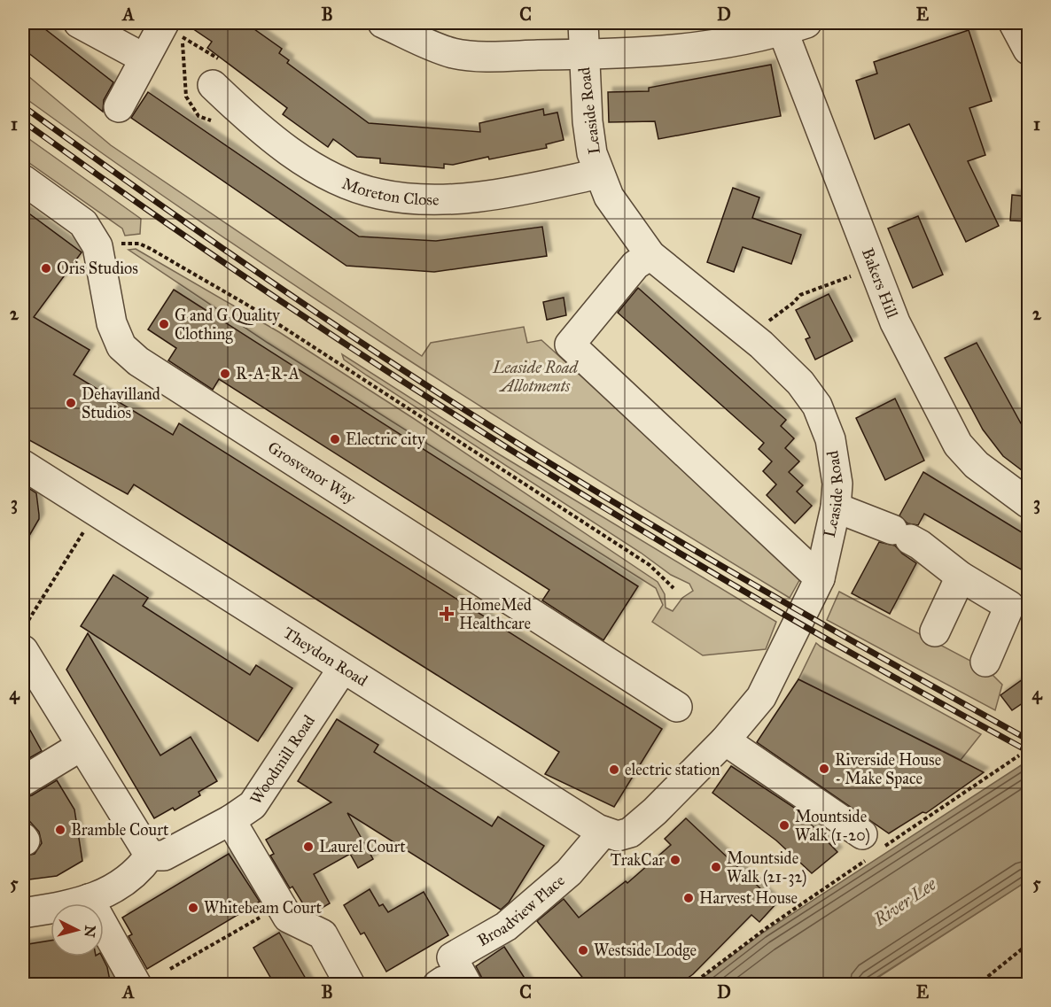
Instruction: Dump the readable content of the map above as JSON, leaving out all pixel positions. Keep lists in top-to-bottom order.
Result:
{
  "streets": {
    "street": [
      "Leaside Road",
      "Moreton Close",
      "Bakers Hill",
      "Grosvenor Way",
      "Theydon Road",
      "Woodmill Road",
      "Broadview Place"
    ]
  },
  "crossings": [
    ["Leaside Road", "Moreton Close"],
    ["Leaside Road", "Theydon Road"],
    ["Leaside Road", "Broadview Place"],
    ["Theydon Road", "Woodmill Road"],
    ["Theydon Road", "Broadview Place"]
  ],
  "water": ["River Lee"],
  "parks": ["Leaside Road Allotments"],
  "places": {
    "other": [
      "Oris Studios",
      "G and G Quality Clothing",
      "R-A-R-A",
      "Dehavilland Studios",
      "Electric city",
      "Riverside House - Make Space",
      "electric station",
      "Mountside Walk (1-20)",
      "Bramble Court",
      "Laurel Court",
      "TrakCar",
      "Mountside Walk (21-32)",
      "Harvest House",
      "Whitebeam Court",
      "Westside Lodge"
    ],
    "health": ["HomeMed Healthcare"]
  },
  "north": "right",
  "grid": {
    "columns": [
      "A",
      "B",
      "C",
      "D",
      "E"
    ],
    "rows": [
      "1",
      "2",
      "3",
      "4",
      "5"
    ]
  }
}
